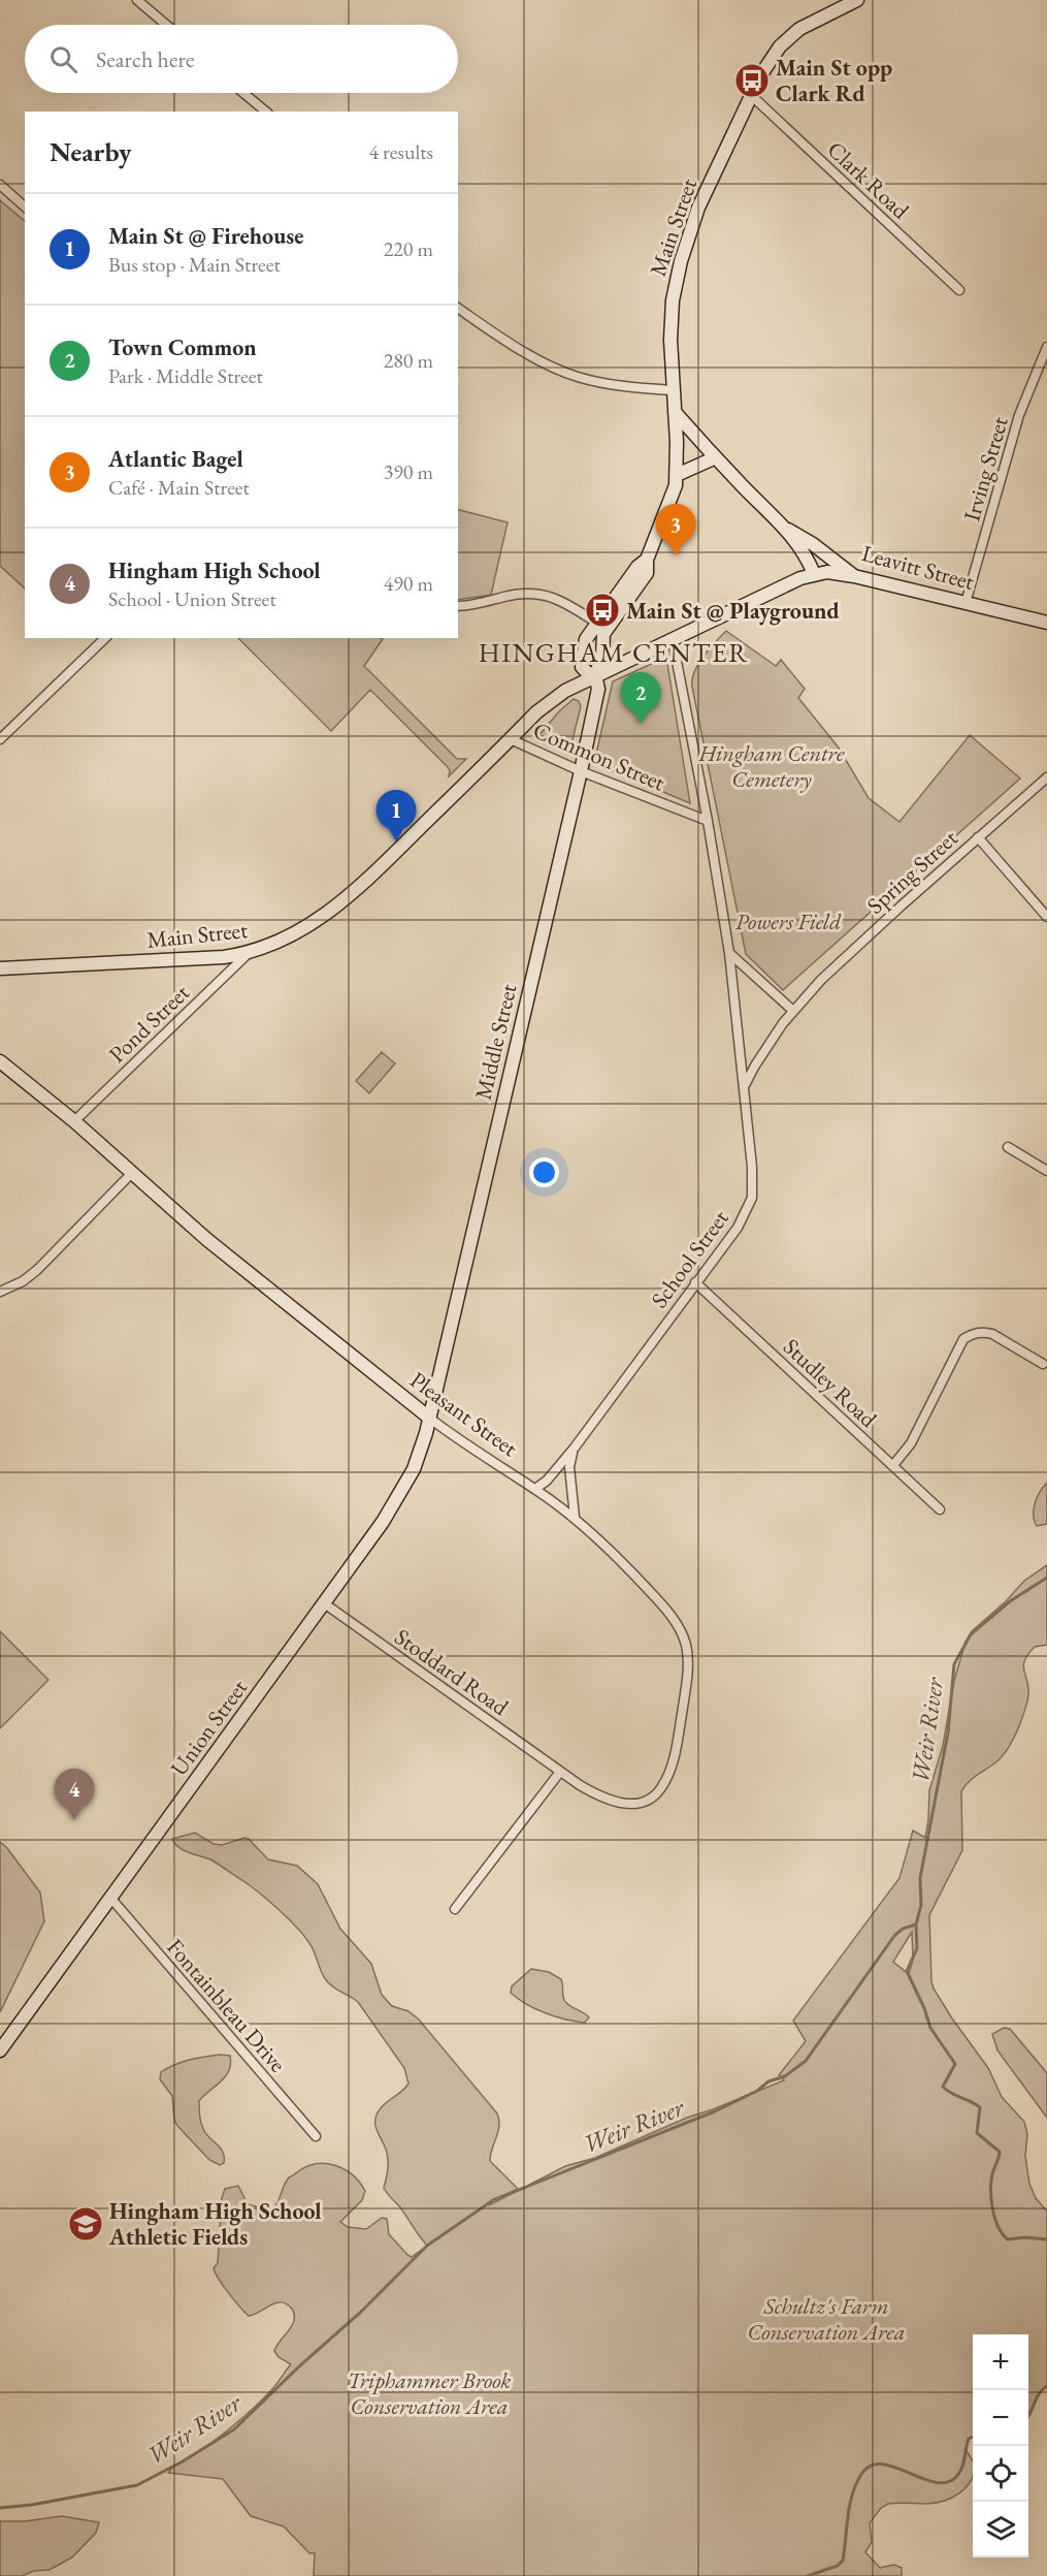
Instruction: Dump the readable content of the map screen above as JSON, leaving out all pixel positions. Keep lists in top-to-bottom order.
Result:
{
  "streets": {
    "street": [
      "Clark Road",
      "Main Street",
      "Irving Street",
      "Leavitt Street",
      "Common Street",
      "Spring Street",
      "Pond Street",
      "Middle Street",
      "School Street",
      "Studley Road",
      "Pleasant Street",
      "Stoddard Road",
      "Union Street",
      "Fontainbleau Drive"
    ]
  },
  "crossings": [
    ["Clark Road", "Main Street"],
    ["Main Street", "Leavitt Street"],
    ["Main Street", "Common Street"],
    ["Main Street", "Pond Street"],
    ["Main Street", "Middle Street"],
    ["Irving Street", "Leavitt Street"],
    ["Common Street", "Middle Street"],
    ["Common Street", "School Street"],
    ["Spring Street", "School Street"],
    ["Pond Street", "Pleasant Street"],
    ["Middle Street", "Pleasant Street"],
    ["Middle Street", "Union Street"],
    ["School Street", "Studley Road"],
    ["School Street", "Pleasant Street"],
    ["Pleasant Street", "Stoddard Road"],
    ["Pleasant Street", "Union Street"],
    ["Stoddard Road", "Union Street"],
    ["Union Street", "Fontainbleau Drive"]
  ],
  "districts": ["HINGHAM CENTER"],
  "water": ["Weir River"],
  "parks": [
    "Hingham Centre Cemetery",
    "Powers Field",
    "Schultz's Farm Conservation Area",
    "Triphammer Brook Conservation Area"
  ],
  "places": {
    "bus stop": ["Main St opp Clark Rd", "Main St @ Playground"],
    "school or university": ["Hingham High School Athletic Fields"]
  },
  "page": {
    "search": "Search here",
    "heading": ["Nearby", "4 results"],
    "list": [
      {
        "mark": "1",
        "name": "Main St @ Firehouse",
        "note": "Bus stop · Main Street",
        "value": "220 m"
      },
      {
        "mark": "2",
        "name": "Town Common",
        "note": "Park · Middle Street",
        "value": "280 m"
      },
      {
        "mark": "3",
        "name": "Atlantic Bagel",
        "note": "Café · Main Street",
        "value": "390 m"
      },
      {
        "mark": "4",
        "name": "Hingham High School",
        "note": "School · Union Street",
        "value": "490 m"
      }
    ],
    "pins": [
      "3",
      "2",
      "1",
      "4"
    ],
    "map_buttons": ["+", "−"]
  }
}
